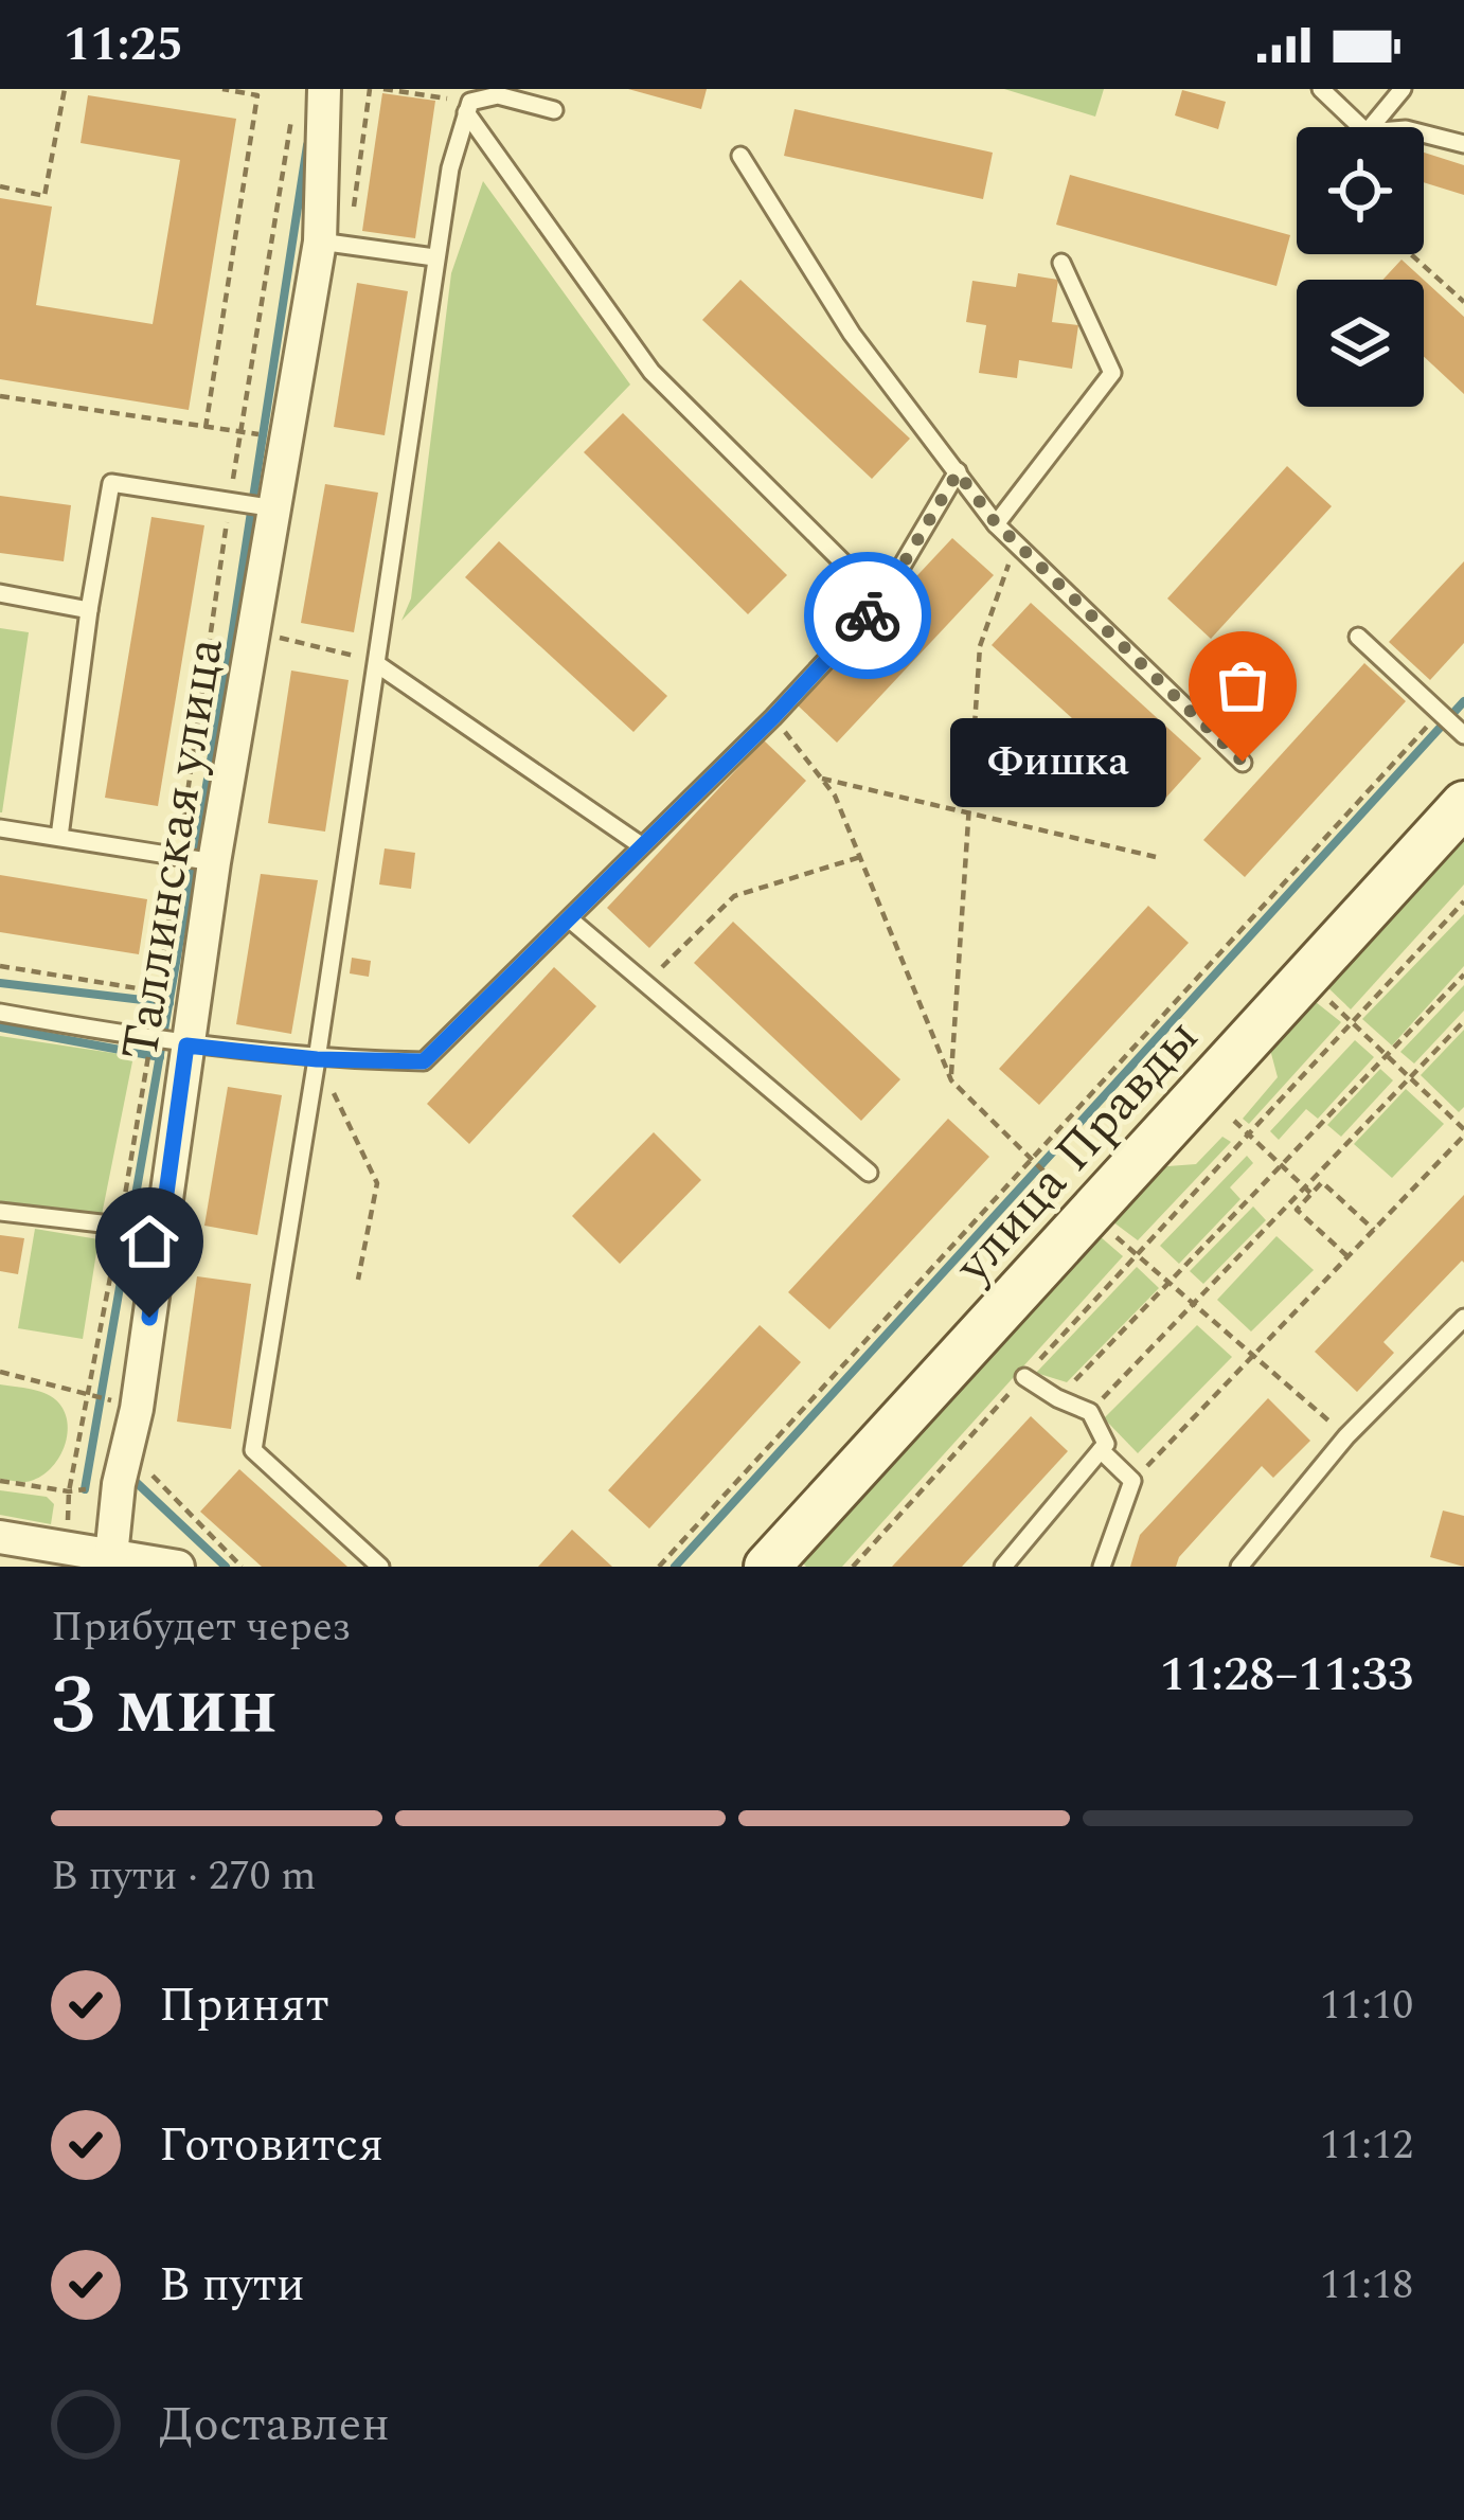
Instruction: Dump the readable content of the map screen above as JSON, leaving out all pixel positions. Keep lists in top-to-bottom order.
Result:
{
  "streets": {
    "main road": ["улица Правды"],
    "street": ["Таллинская улица"]
  },
  "places": ["Фишка"],
  "page": {
    "status": "11:25",
    "bubble": "Фишка",
    "heading": ["3 мин", "Прибудет через", "11:28–11:33"],
    "bar": "В пути · 270 m",
    "list": [
      ["Принят", "11:10"],
      ["Готовится", "11:12"],
      ["В пути", "11:18"],
      "Доставлен"
    ]
  }
}
